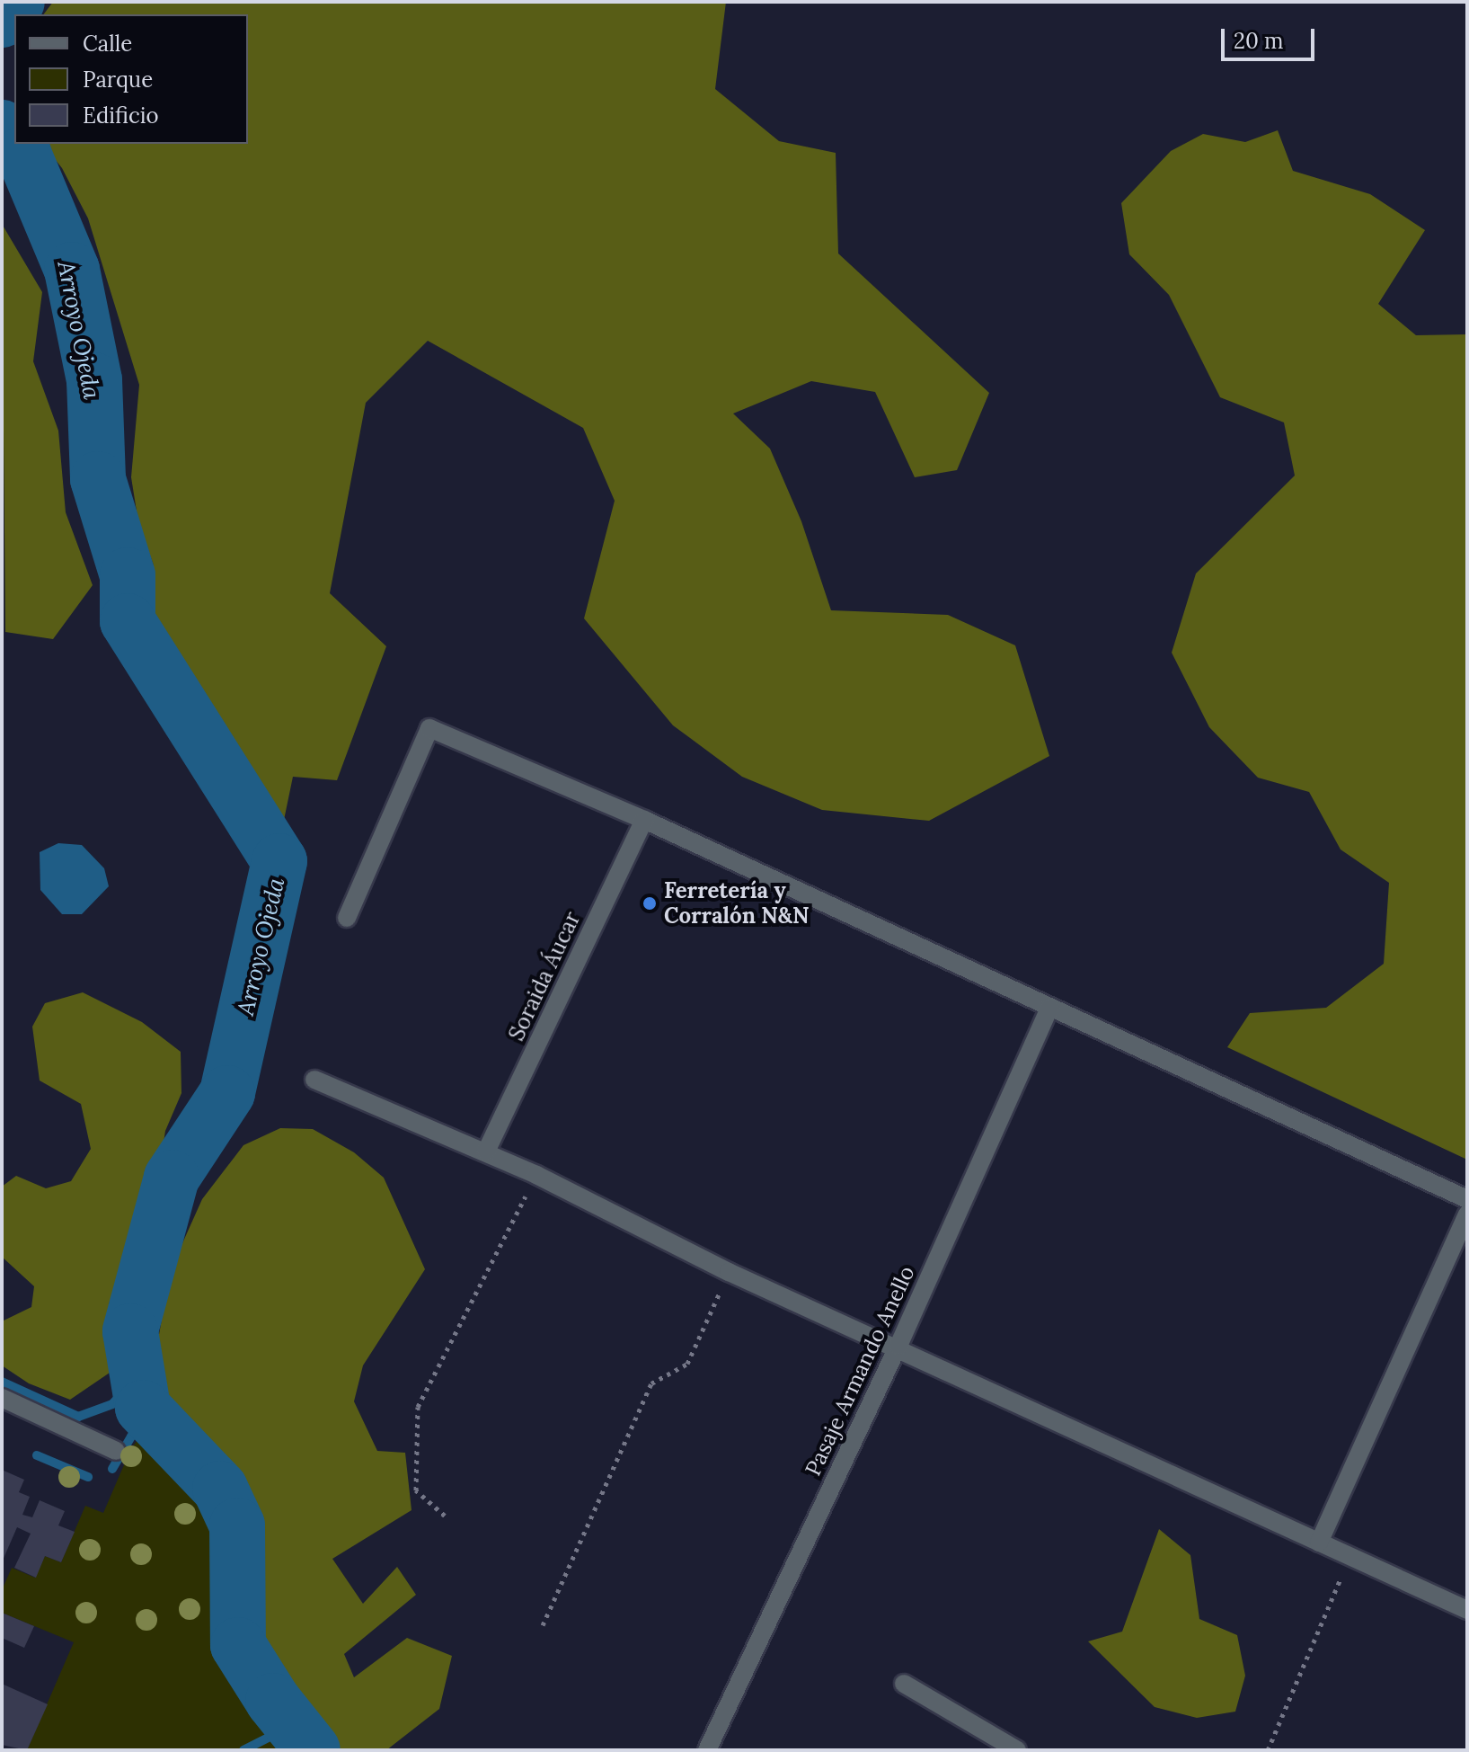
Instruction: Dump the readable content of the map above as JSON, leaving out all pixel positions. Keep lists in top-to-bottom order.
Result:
{
  "streets": {
    "street": ["Soraida Áucar", "Pasaje Armando Anello"]
  },
  "water": ["Arroyo Ojeda"],
  "places": ["Ferretería y Corralón N&N"],
  "legend": ["Calle", "Parque", "Edificio"],
  "scale_bar": "20 m"
}
